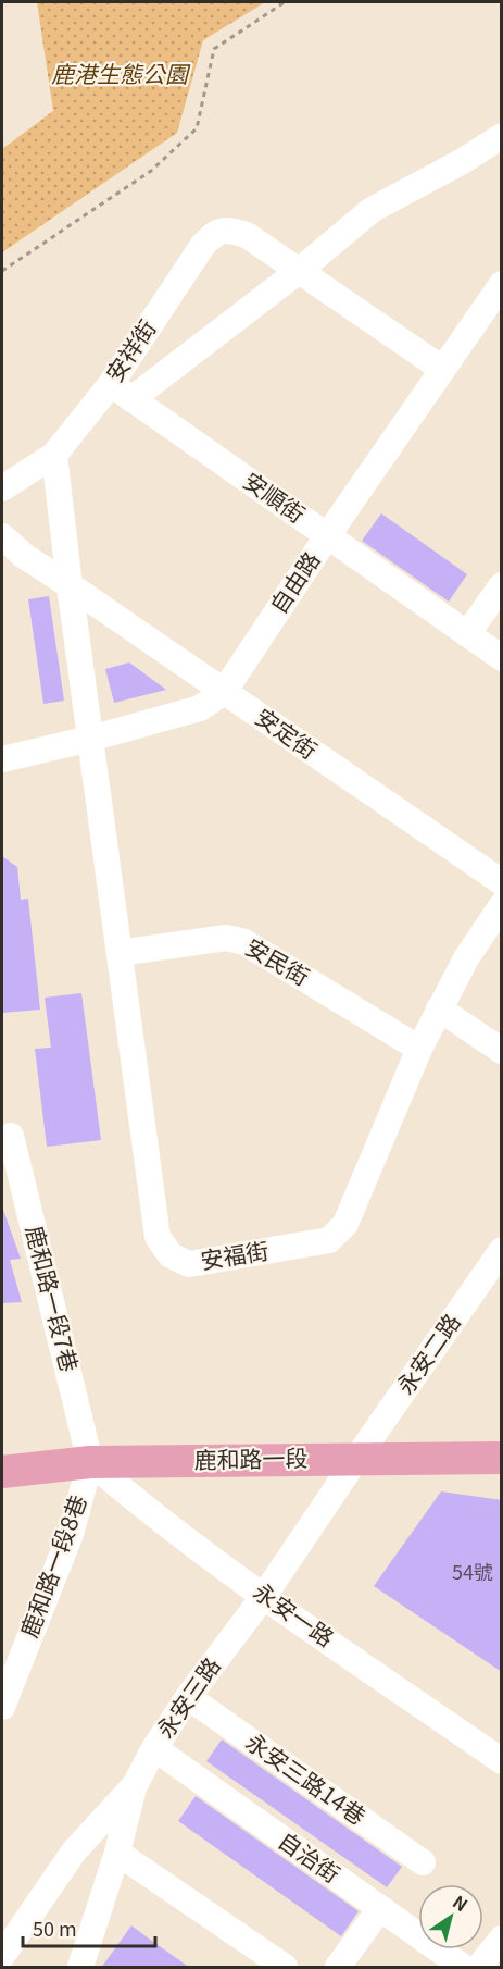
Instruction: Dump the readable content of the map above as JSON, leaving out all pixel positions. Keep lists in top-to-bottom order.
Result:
{
  "streets": {
    "main road": ["鹿和路一段"],
    "street": [
      "安祥街",
      "安順街",
      "自由路",
      "安定街",
      "安民街",
      "安福街",
      "鹿和路一段7巷",
      "永安二路",
      "鹿和路一段8巷",
      "永安一路",
      "永安三路",
      "永安三路14巷",
      "自治街"
    ]
  },
  "crossings": [
    ["安祥街", "安順街"],
    ["安祥街", "自由路"],
    ["安順街", "自由路"],
    ["自由路", "安定街"],
    ["自由路", "安福街"],
    ["安民街", "安福街"],
    ["鹿和路一段7巷", "鹿和路一段"],
    ["鹿和路一段7巷", "鹿和路一段8巷"],
    ["鹿和路一段7巷", "永安一路"],
    ["永安二路", "鹿和路一段"],
    ["永安二路", "永安三路"],
    ["鹿和路一段", "鹿和路一段8巷"],
    ["鹿和路一段", "永安一路"],
    ["鹿和路一段", "永安三路"],
    ["鹿和路一段8巷", "永安一路"],
    ["永安一路", "永安三路"],
    ["永安三路", "永安三路14巷"],
    ["永安三路", "自治街"]
  ],
  "parks": ["鹿港生態公園"],
  "house_numbers": ["54號"],
  "scale_bar": "50 m",
  "north": "top right"
}
